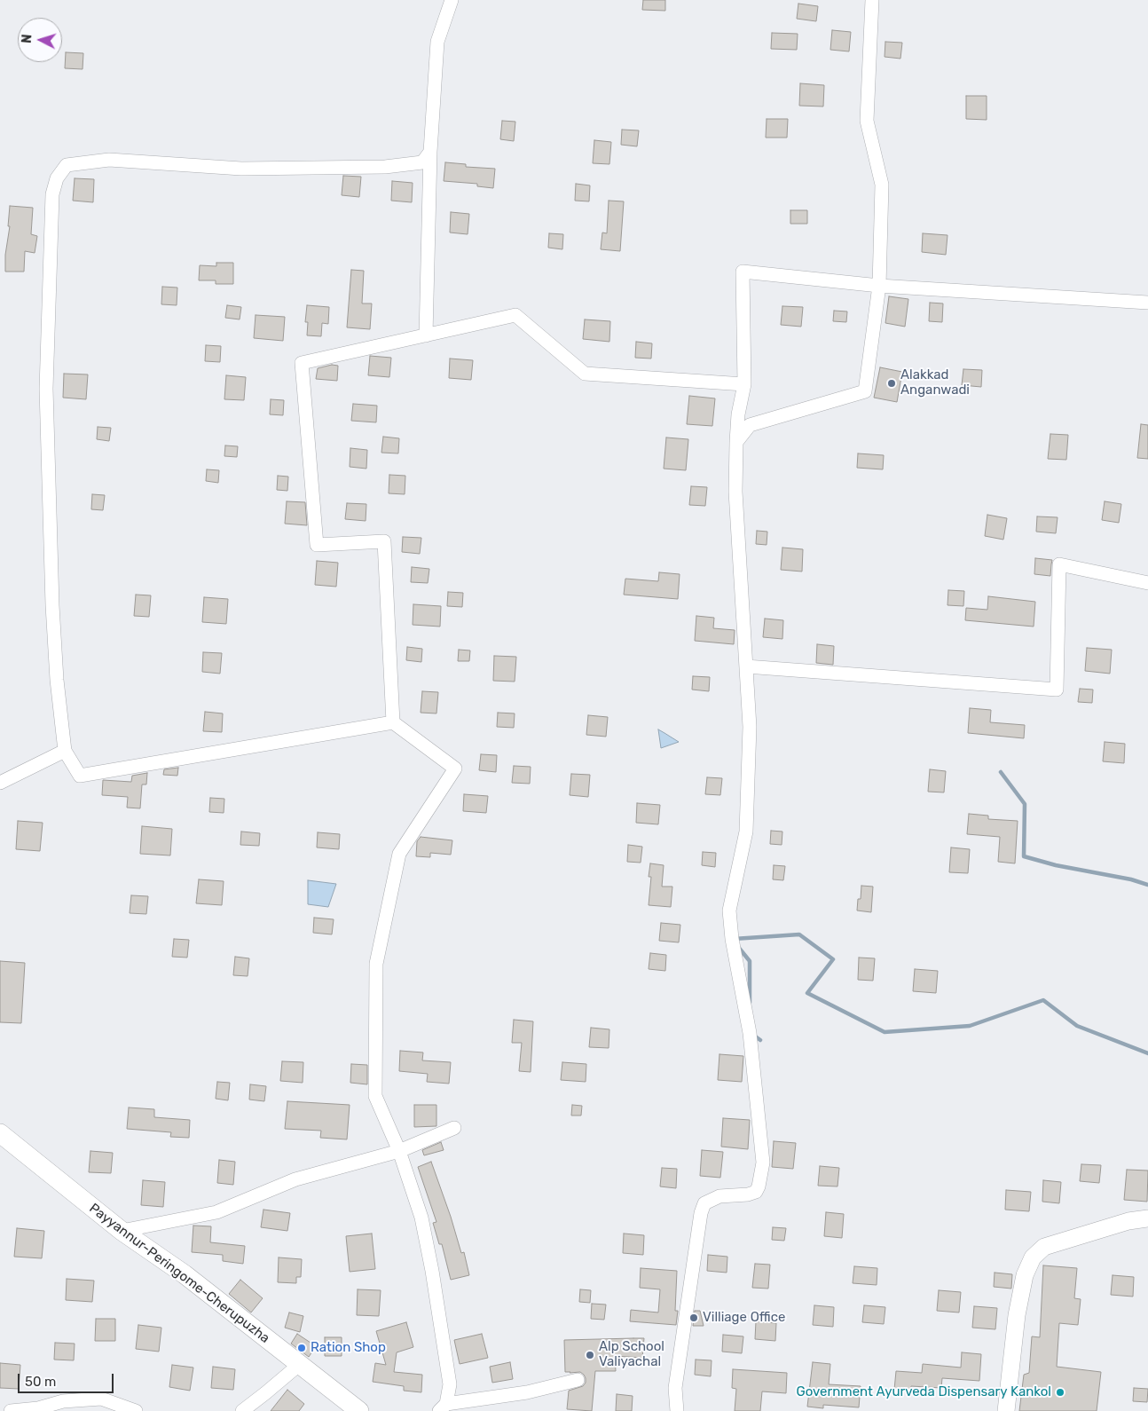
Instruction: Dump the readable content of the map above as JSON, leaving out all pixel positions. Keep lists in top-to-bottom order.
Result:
{
  "streets": {
    "main road": ["Payyannur-Peringome-Cherupuzha"]
  },
  "places": [
    "Alakkad Anganwadi",
    "Villiage Office",
    "Ration Shop",
    "Alp School Valiyachal",
    "Government Ayurveda Dispensary Kankol"
  ],
  "scale_bar": "50 m",
  "north": "left"
}
